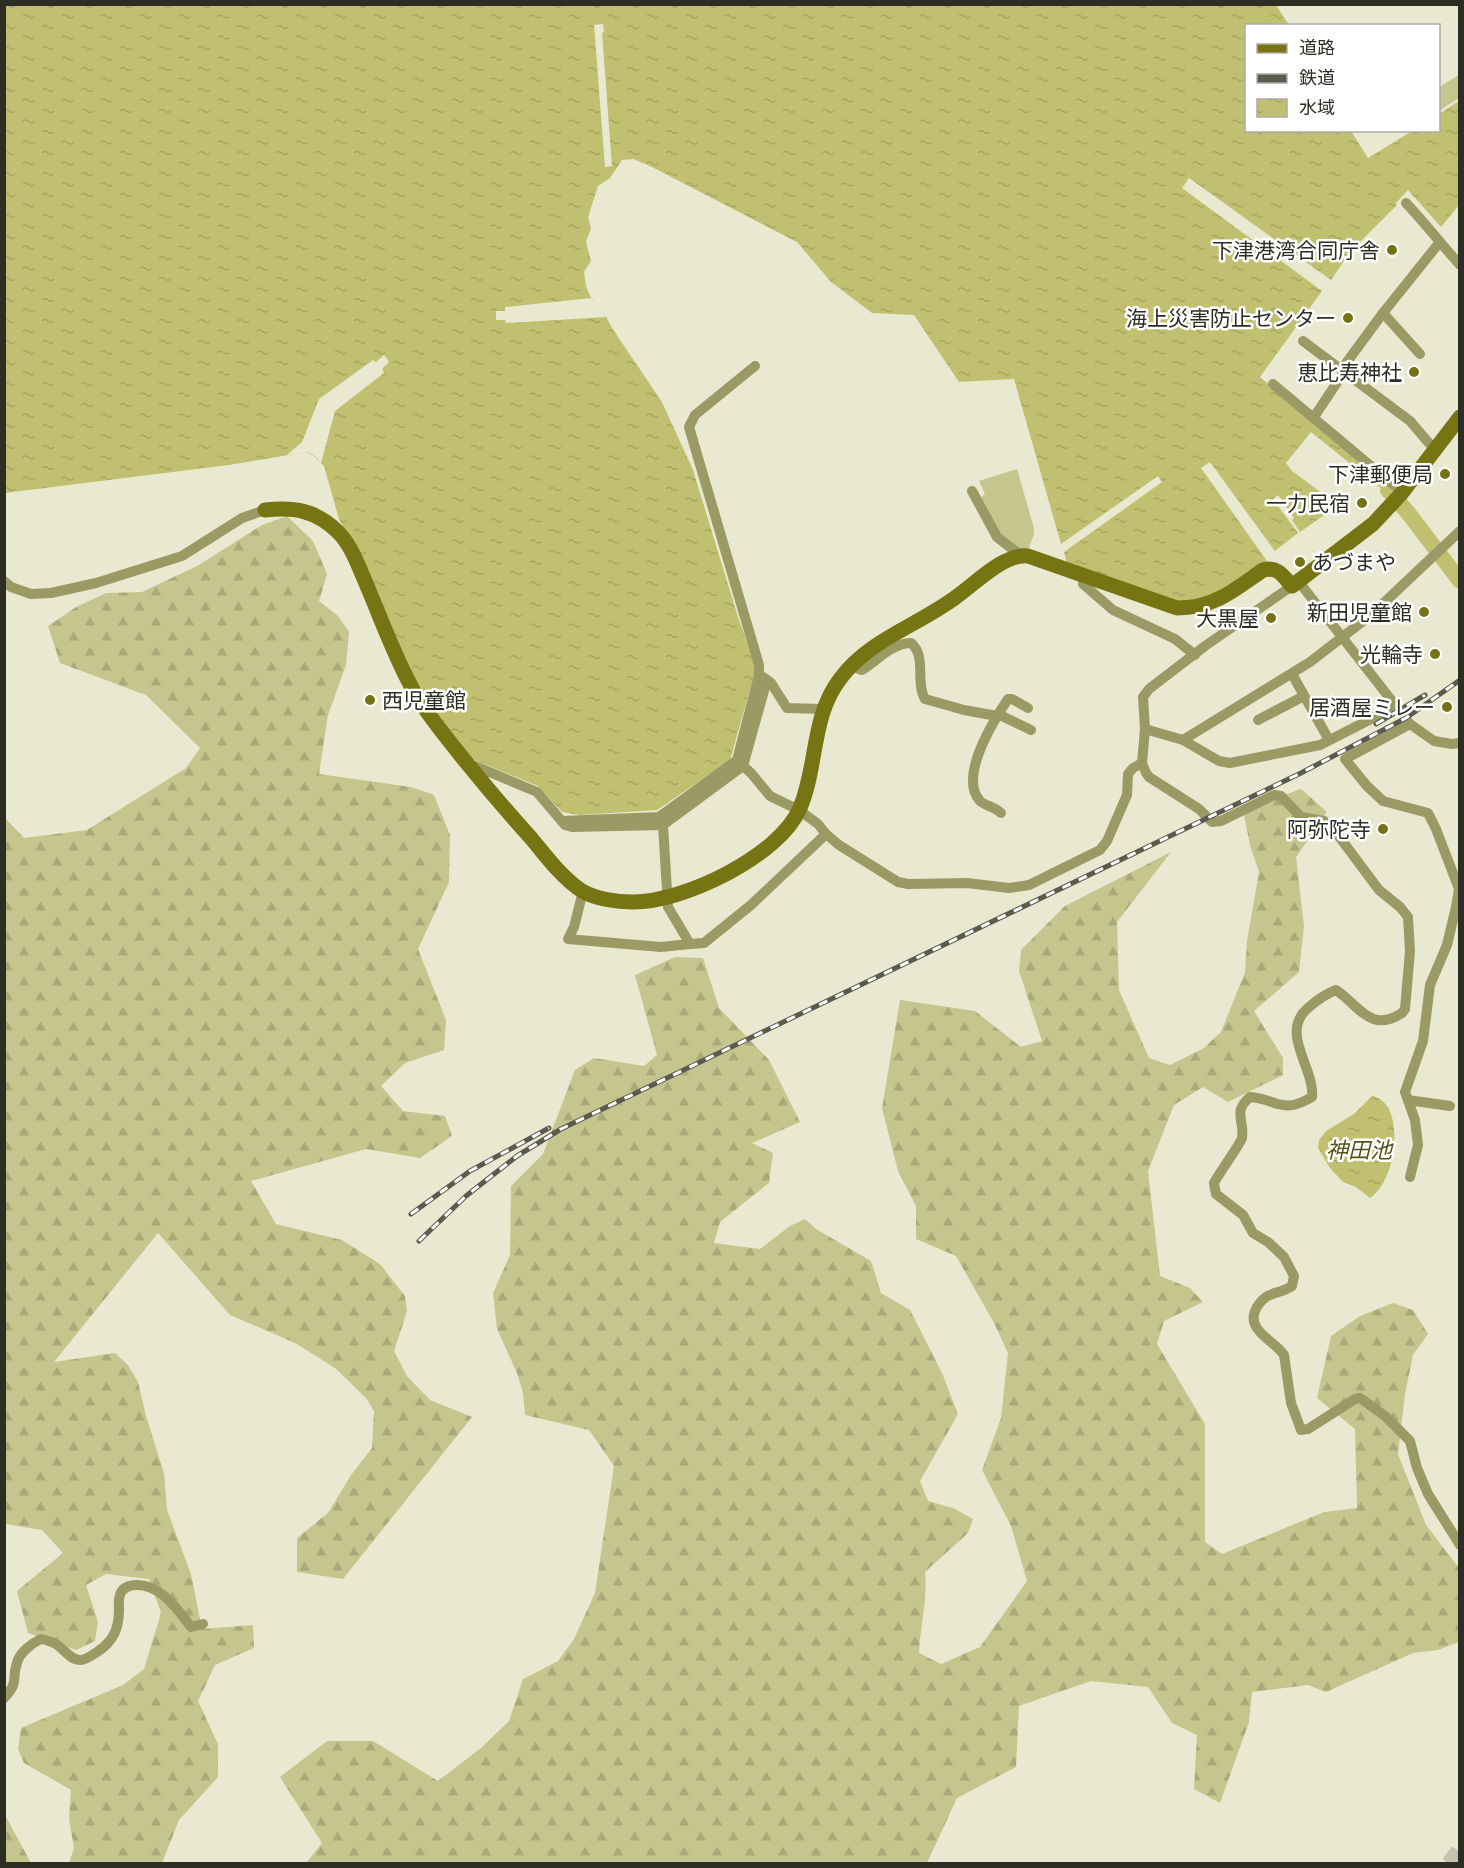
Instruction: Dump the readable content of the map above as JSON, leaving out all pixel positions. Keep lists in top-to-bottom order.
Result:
{
  "water": ["神田池"],
  "places": [
    "下津港湾合同庁舎",
    "海上災害防止センター",
    "恵比寿神社",
    "下津郵便局",
    "一力民宿",
    "あづまや",
    "新田児童館",
    "大黒屋",
    "光輪寺",
    "西児童館",
    "居酒屋ミレー",
    "阿弥陀寺"
  ],
  "legend": ["道路", "鉄道", "水域"]
}
